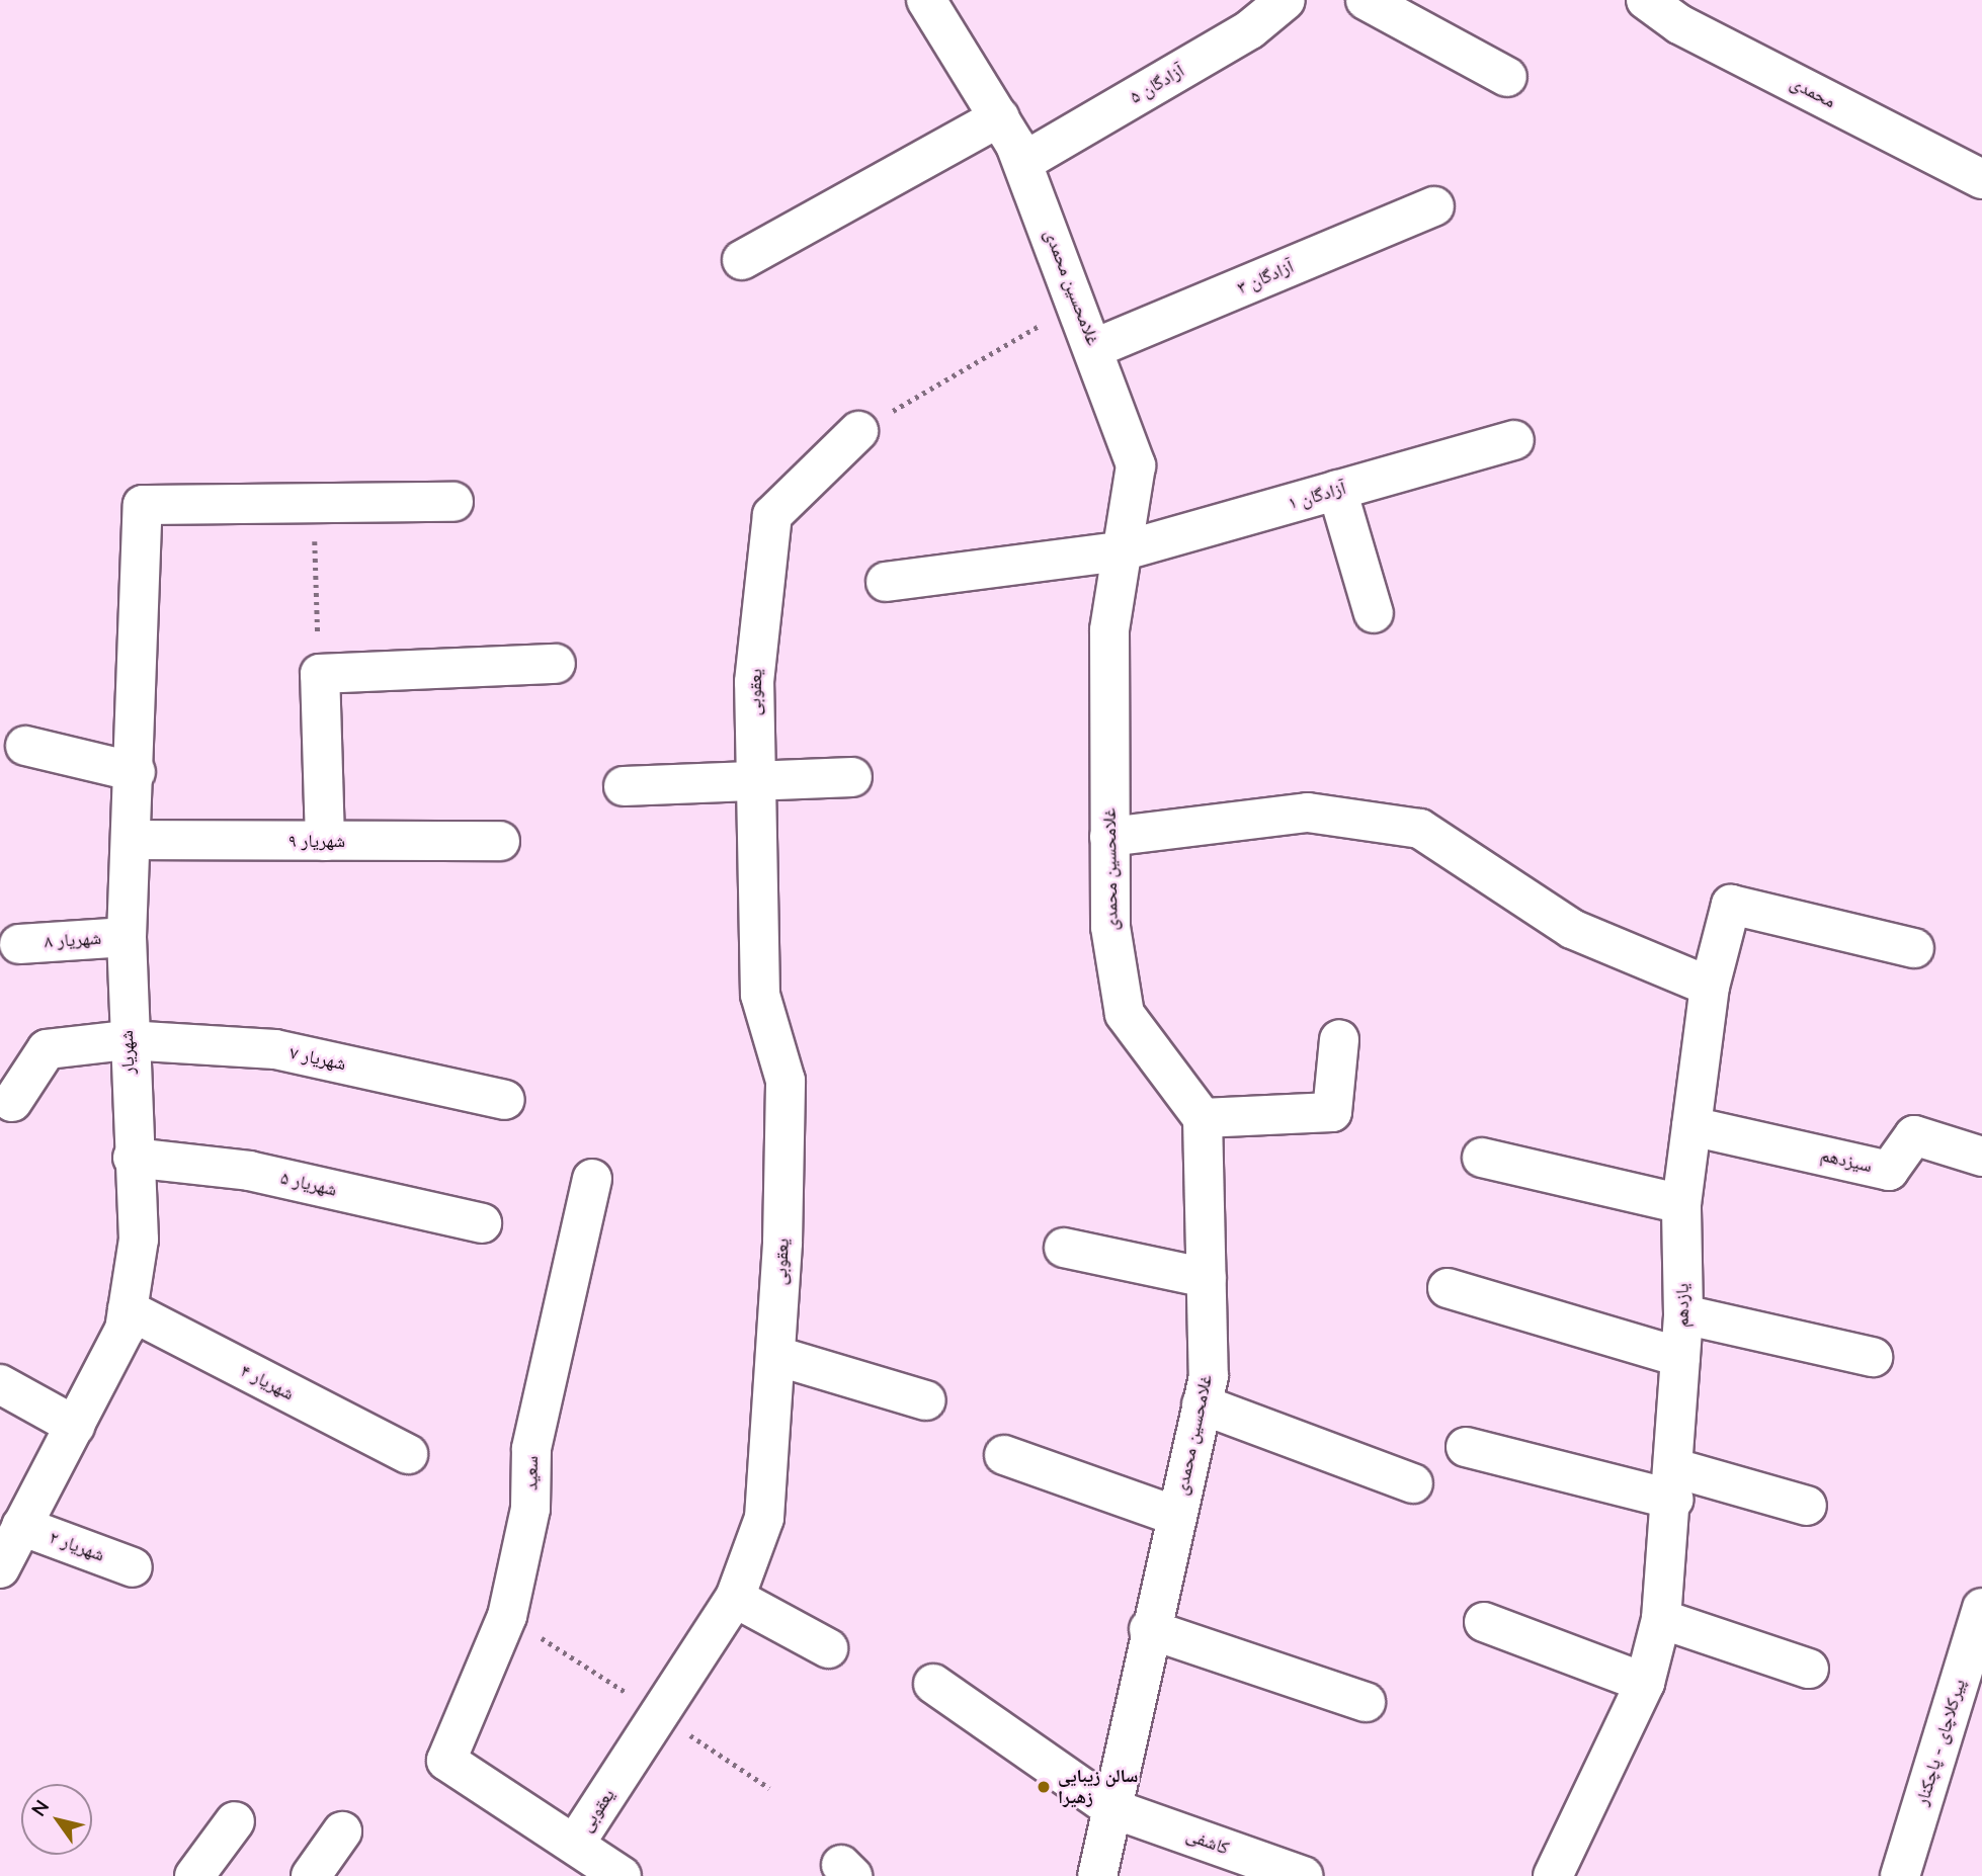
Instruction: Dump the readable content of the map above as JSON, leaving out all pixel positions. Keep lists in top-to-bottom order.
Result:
{
  "streets": {
    "street": [
      "آزادگان ۵",
      "محمدی",
      "آزادگان ۳",
      "غلامحسین محمدی",
      "آزادگان ۱",
      "یعقوبی",
      "شهریار ۹",
      "شهریار ۸",
      "شهریار",
      "شهریار ۷",
      "سیزدهم",
      "شهریار ۵",
      "یازدهم",
      "شهریار ۴",
      "سعید",
      "شهریار ۲",
      "پیرکلاچای - پاچکنار",
      "کاشفی"
    ]
  },
  "crossings": [
    ["آزادگان ۵", "غلامحسین محمدی"],
    ["آزادگان ۳", "غلامحسین محمدی"],
    ["غلامحسین محمدی", "آزادگان ۱"],
    ["غلامحسین محمدی", "کاشفی"],
    ["یعقوبی", "سعید"],
    ["شهریار ۹", "شهریار"],
    ["شهریار ۸", "شهریار"],
    ["شهریار", "شهریار ۷"],
    ["شهریار", "شهریار ۵"],
    ["شهریار", "شهریار ۴"],
    ["شهریار", "شهریار ۲"],
    ["سیزدهم", "یازدهم"]
  ],
  "places": ["سالن زیبایی زهیرا"],
  "north": "top left"
}
